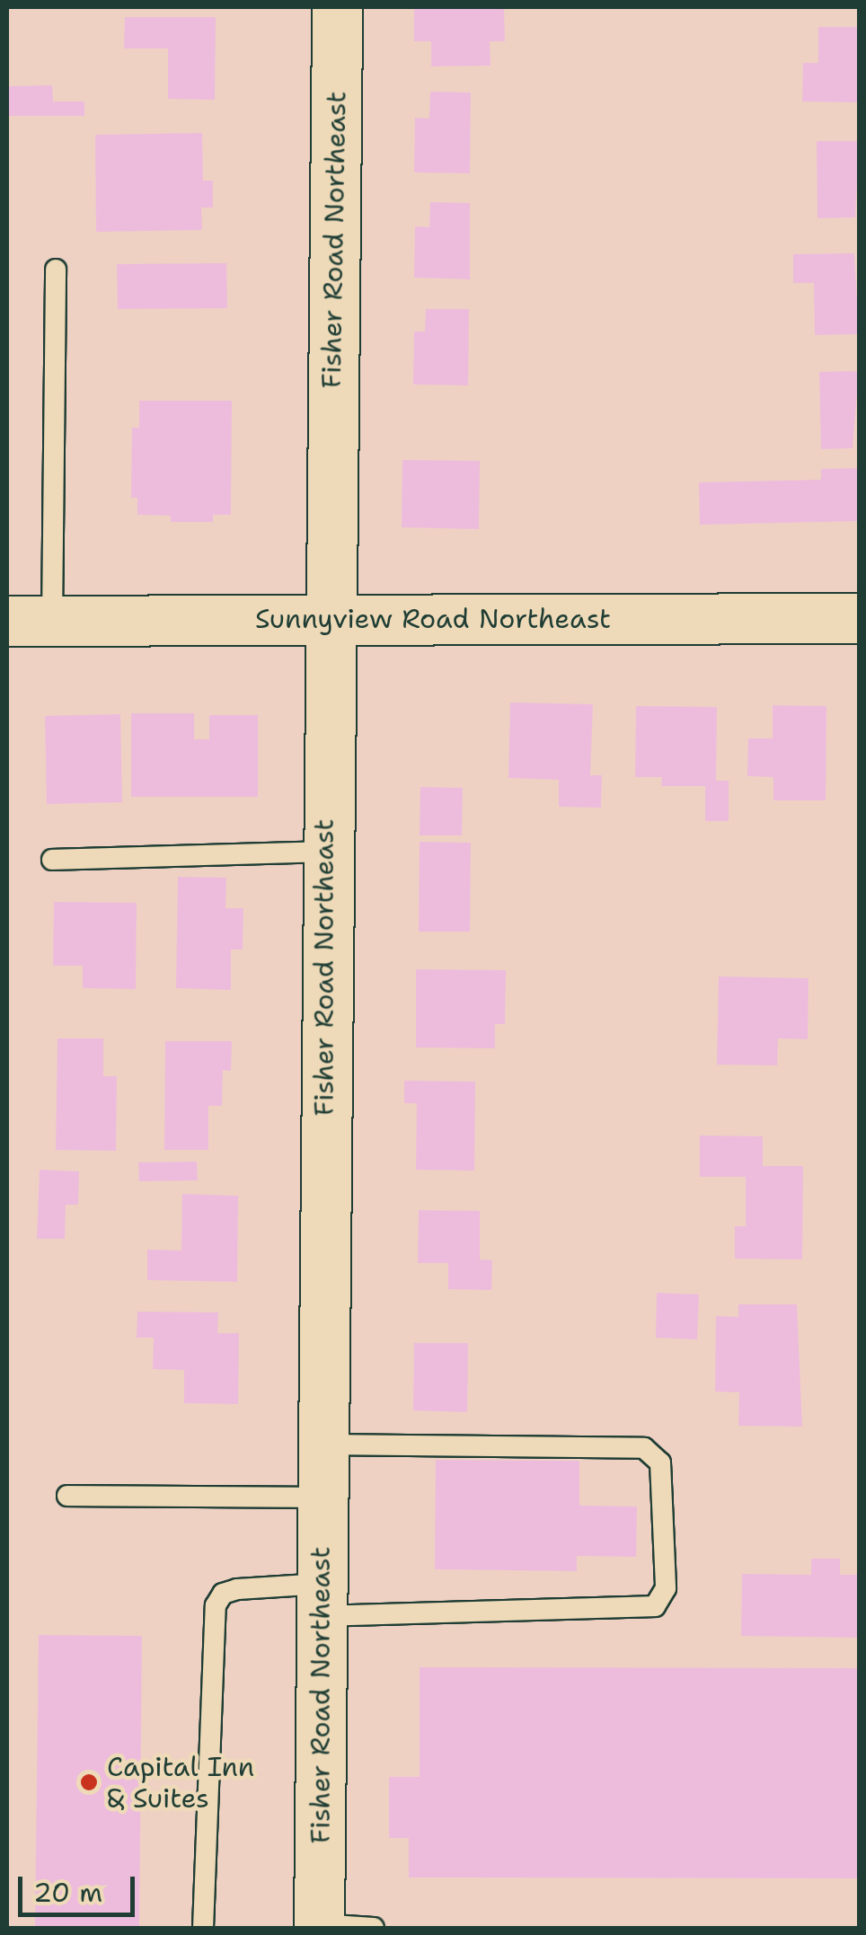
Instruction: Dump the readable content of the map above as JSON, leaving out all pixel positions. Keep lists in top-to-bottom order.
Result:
{
  "streets": {
    "street": ["Fisher Road Northeast", "Sunnyview Road Northeast"]
  },
  "crossings": [
    ["Fisher Road Northeast", "Sunnyview Road Northeast"]
  ],
  "places": ["Capital Inn & Suites"],
  "scale_bar": "20 m"
}
